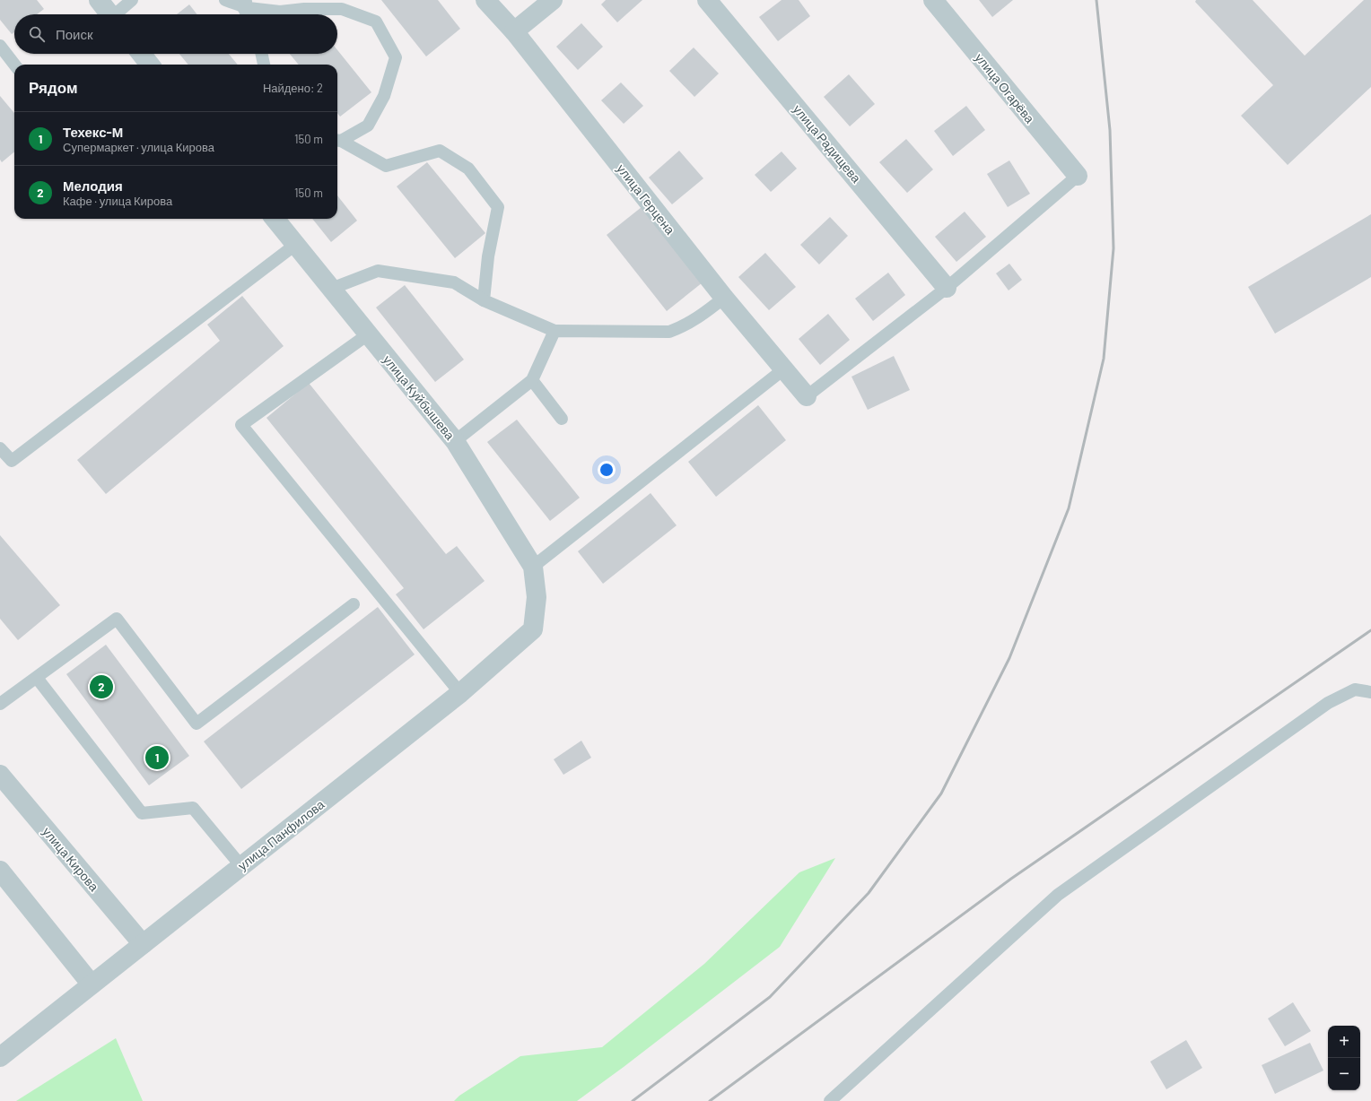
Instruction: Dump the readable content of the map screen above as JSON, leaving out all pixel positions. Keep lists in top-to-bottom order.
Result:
{
  "streets": {
    "street": [
      "улица Огарёва",
      "улица Радищева",
      "улица Герцена",
      "улица Куйбышева",
      "улица Панфилова",
      "улица Кирова"
    ]
  },
  "crossings": [
    ["улица Куйбышева", "улица Панфилова"],
    ["улица Панфилова", "улица Кирова"]
  ],
  "page": {
    "search": "Поиск",
    "heading": ["Рядом", "Найдено: 2"],
    "list": [
      {
        "mark": "1",
        "name": "Техекс-М",
        "note": "Супермаркет · улица Кирова",
        "value": "150 m"
      },
      {
        "mark": "2",
        "name": "Мелодия",
        "note": "Кафе · улица Кирова",
        "value": "150 m"
      }
    ],
    "pins": ["2", "1"],
    "map_buttons": ["+", "−"]
  }
}
